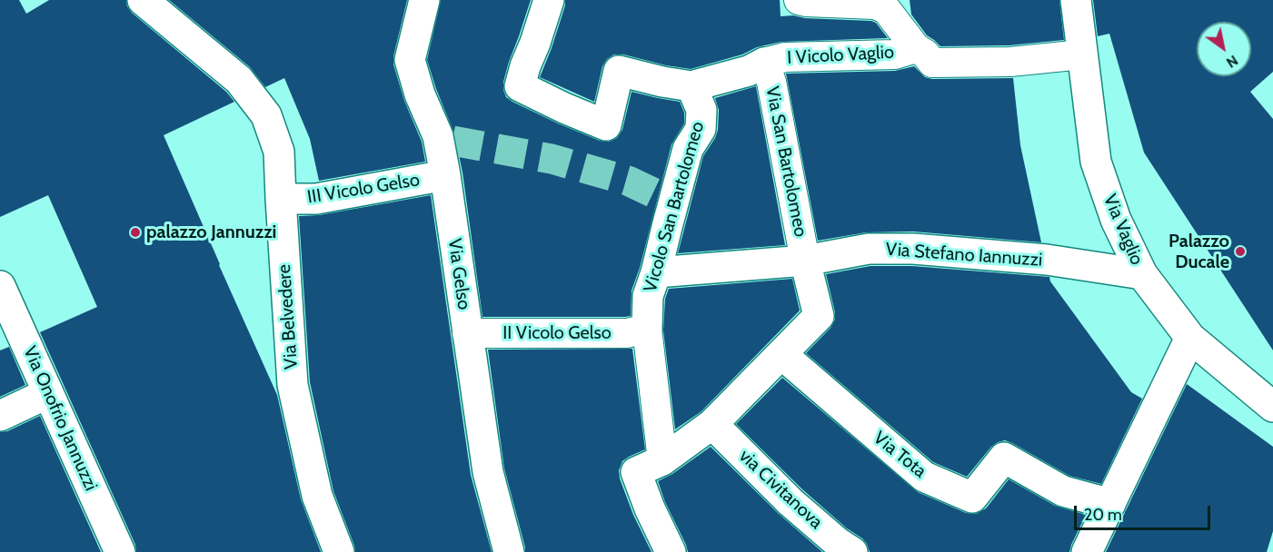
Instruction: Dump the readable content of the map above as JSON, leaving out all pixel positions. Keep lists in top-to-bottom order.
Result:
{
  "streets": {
    "street": [
      "I Vicolo Vaglio",
      "Via San Bartolomeo",
      "III Vicolo Gelso",
      "Vicolo San Bartolomeo",
      "Via Vaglio",
      "Via Stefano Iannuzzi",
      "Via Gelso",
      "Via Belvedere",
      "II Vicolo Gelso",
      "Via Onofrio Jannuzzi",
      "Via Tota",
      "via Civitanova"
    ]
  },
  "crossings": [
    ["I Vicolo Vaglio", "Via San Bartolomeo"],
    ["Via San Bartolomeo", "Via Stefano Iannuzzi"],
    ["III Vicolo Gelso", "Via Gelso"],
    ["III Vicolo Gelso", "Via Belvedere"],
    ["Vicolo San Bartolomeo", "Via Stefano Iannuzzi"],
    ["Vicolo San Bartolomeo", "II Vicolo Gelso"],
    ["Via Vaglio", "Via Stefano Iannuzzi"],
    ["Via Gelso", "II Vicolo Gelso"]
  ],
  "places": ["palazzo Jannuzzi", "Palazzo Ducale"],
  "scale_bar": "20 m",
  "north": "bottom right"
}
